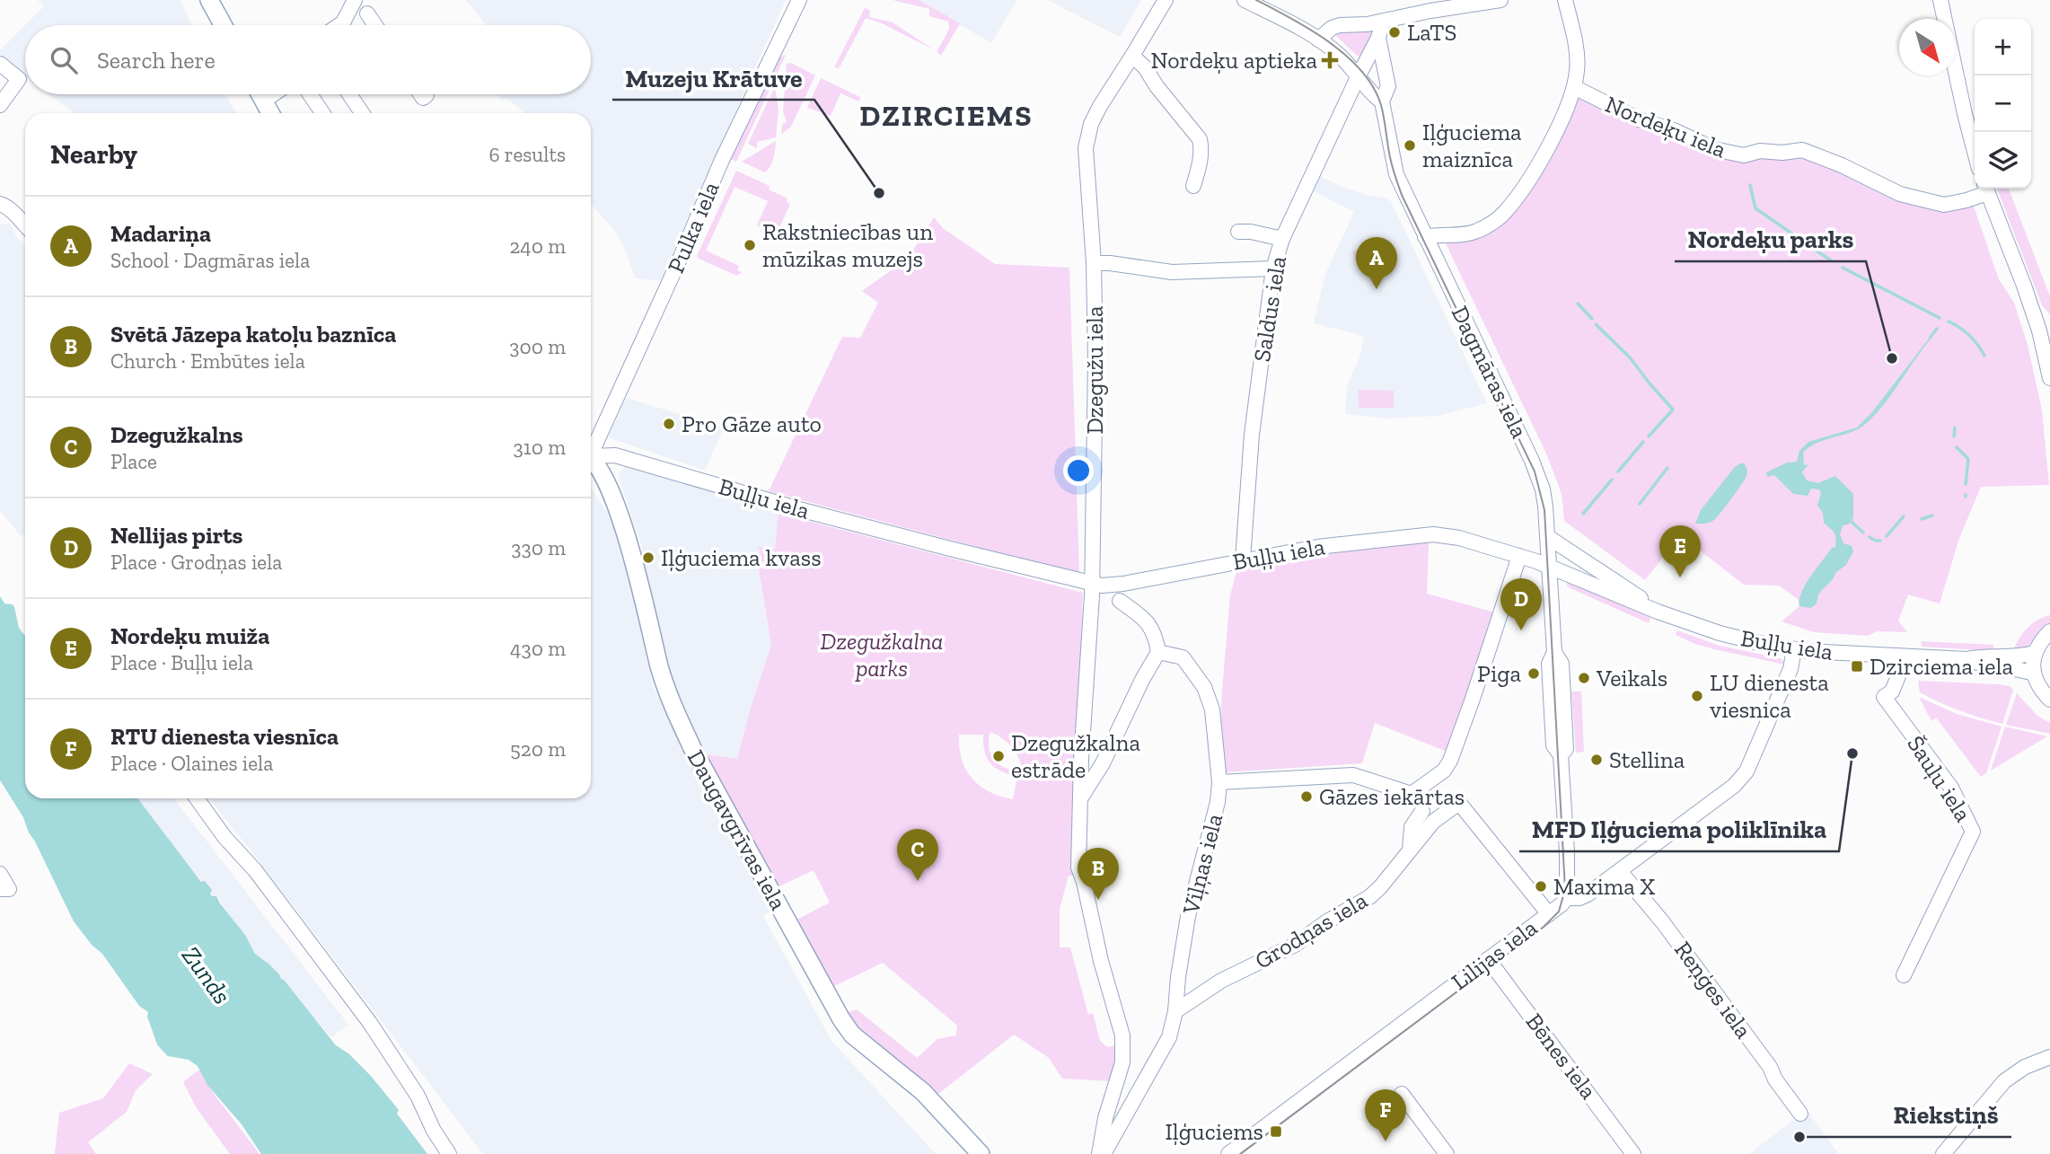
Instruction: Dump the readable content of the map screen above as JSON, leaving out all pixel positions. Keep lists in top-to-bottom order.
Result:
{
  "streets": {
    "main road": ["Daugavgrīvas iela"],
    "street": [
      "Nordeķu iela",
      "Pulka iela",
      "Saldus iela",
      "Dzegužu iela",
      "Dagmāras iela",
      "Buļļu iela",
      "Šauļu iela",
      "Viļņas iela",
      "Grodņas iela",
      "Lilijas iela",
      "Reņģes iela",
      "Bēnes iela"
    ]
  },
  "crossings": [
    ["Saldus iela", "Dagmāras iela"],
    ["Saldus iela", "Buļļu iela"],
    ["Dzegužu iela", "Buļļu iela"],
    ["Dzegužu iela", "Viļņas iela"],
    ["Dagmāras iela", "Buļļu iela"],
    ["Dagmāras iela", "Lilijas iela"],
    ["Buļļu iela", "Šauļu iela"],
    ["Buļļu iela", "Lilijas iela"],
    ["Viļņas iela", "Grodņas iela"],
    ["Lilijas iela", "Reņģes iela"],
    ["Lilijas iela", "Bēnes iela"]
  ],
  "districts": ["DZIRCIEMS"],
  "water": ["Zunds"],
  "parks": ["Dzegužkalna parks"],
  "places": {
    "other": [
      "LaTS",
      "Iļģuciema maiznīca",
      "Muzeju Krātuve",
      "Rakstniecības un mūzikas muzejs",
      "Nordeķu parks",
      "Pro Gāze auto",
      "Iļģuciema kvass",
      "Piga",
      "Veikals",
      "LU dienesta viesnica",
      "MFD Iļģuciema poliklīnika",
      "Dzegužkalna estrāde",
      "Stellina",
      "Gāzes iekārtas",
      "Maxima X",
      "Riekstiņš"
    ],
    "health": ["Nordeķu aptieka"],
    "transit": ["Dzirciema iela", "Iļģuciems"]
  },
  "north": "bottom right",
  "page": {
    "map_buttons": ["+", "−"],
    "search": "Search here",
    "heading": ["Nearby", "6 results"],
    "list": [
      {
        "mark": "A",
        "name": "Madariņa",
        "note": "School · Dagmāras iela",
        "value": "240 m"
      },
      {
        "mark": "B",
        "name": "Svētā Jāzepa katoļu baznīca",
        "note": "Church · Embūtes iela",
        "value": "300 m"
      },
      {
        "mark": "C",
        "name": "Dzegužkalns",
        "note": "Place",
        "value": "310 m"
      },
      {
        "mark": "D",
        "name": "Nellijas pirts",
        "note": "Place · Grodņas iela",
        "value": "330 m"
      },
      {
        "mark": "E",
        "name": "Nordeķu muiža",
        "note": "Place · Buļļu iela",
        "value": "430 m"
      },
      {
        "mark": "F",
        "name": "RTU dienesta viesnīca",
        "note": "Place · Olaines iela",
        "value": "520 m"
      }
    ],
    "pins": [
      "A",
      "E",
      "D",
      "C",
      "B",
      "F"
    ]
  }
}
